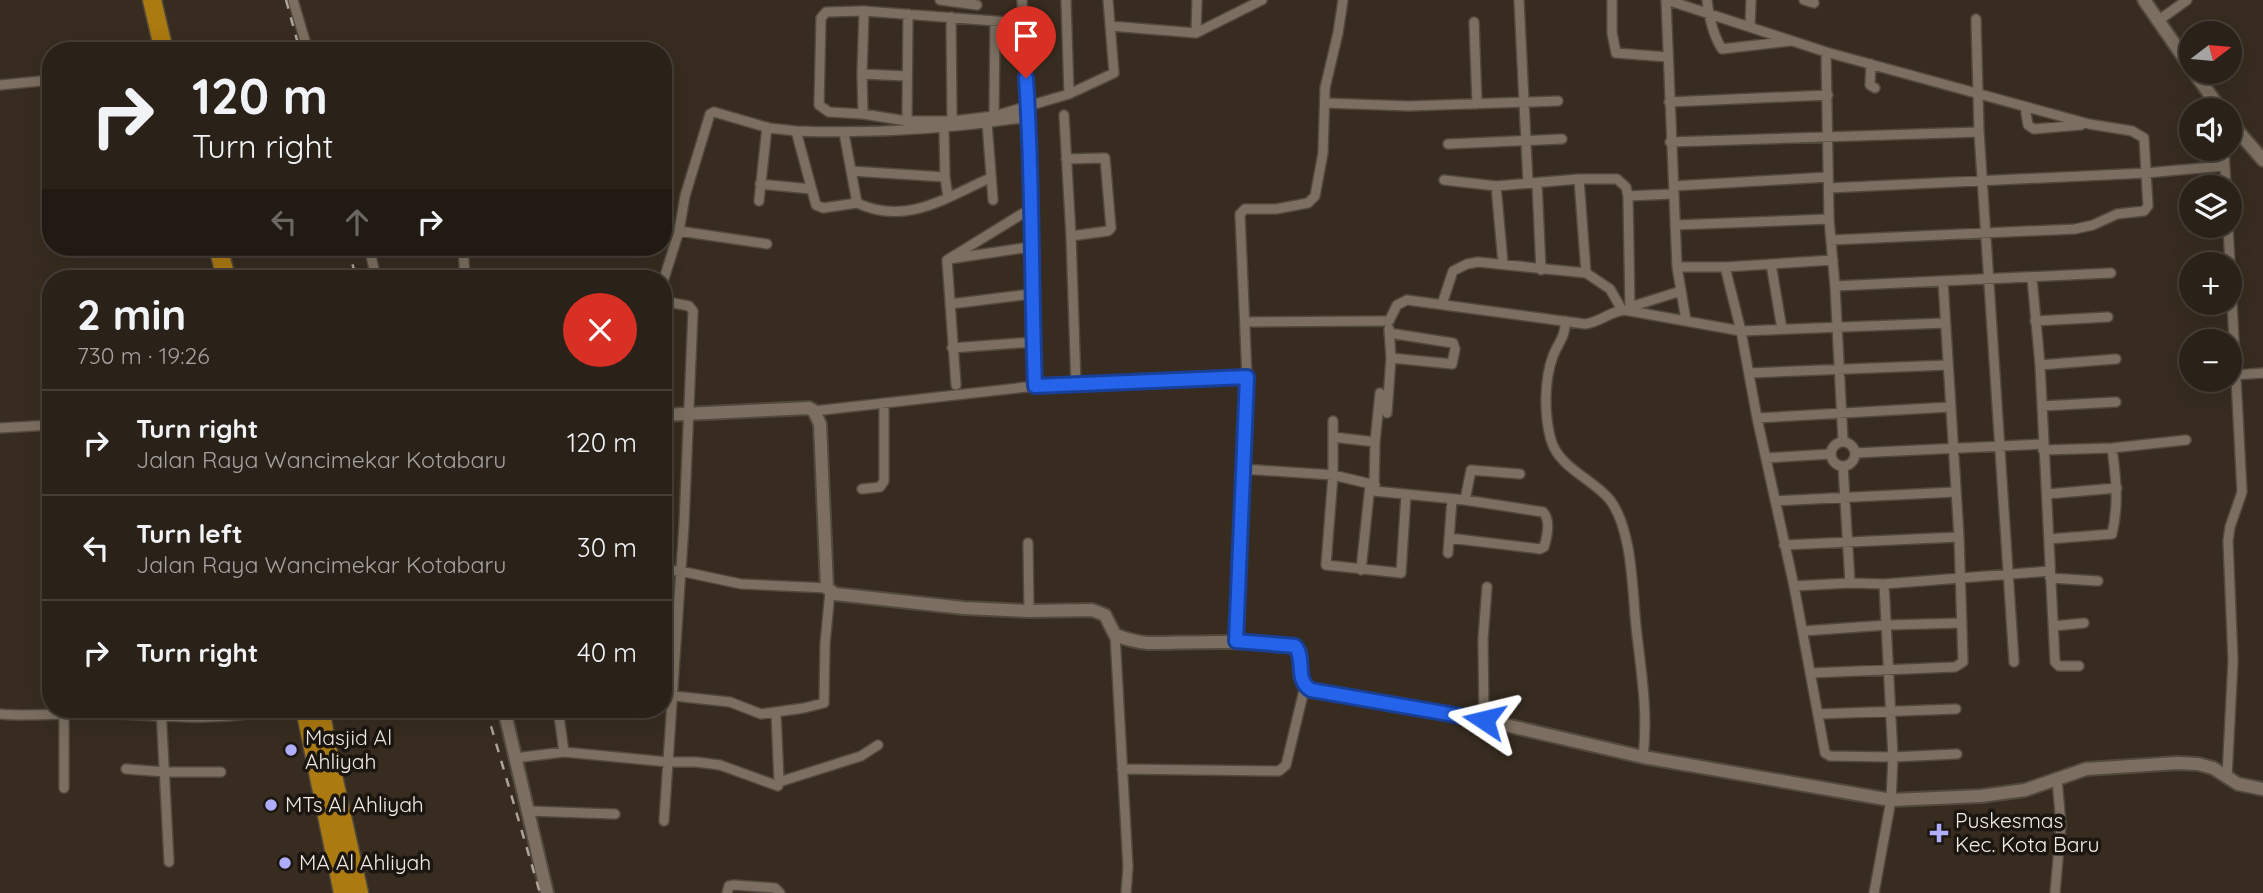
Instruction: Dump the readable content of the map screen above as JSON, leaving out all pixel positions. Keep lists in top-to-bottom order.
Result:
{
  "places": {
    "other": ["Masjid Al Ahliyah", "MTs Al Ahliyah", "MA Al Ahliyah"],
    "health": ["Puskesmas Kec. Kota Baru"]
  },
  "north": "right",
  "page": {
    "map_buttons": ["+", "−"],
    "turn": ["120 m", "Turn right"],
    "heading": ["2 min", "730 m · 19:26"],
    "list": [
      {
        "name": "Turn right",
        "note": "Jalan Raya Wancimekar Kotabaru",
        "value": "120 m"
      },
      {
        "name": "Turn left",
        "note": "Jalan Raya Wancimekar Kotabaru",
        "value": "30 m"
      },
      {
        "name": "Turn right",
        "value": "40 m"
      }
    ]
  }
}
